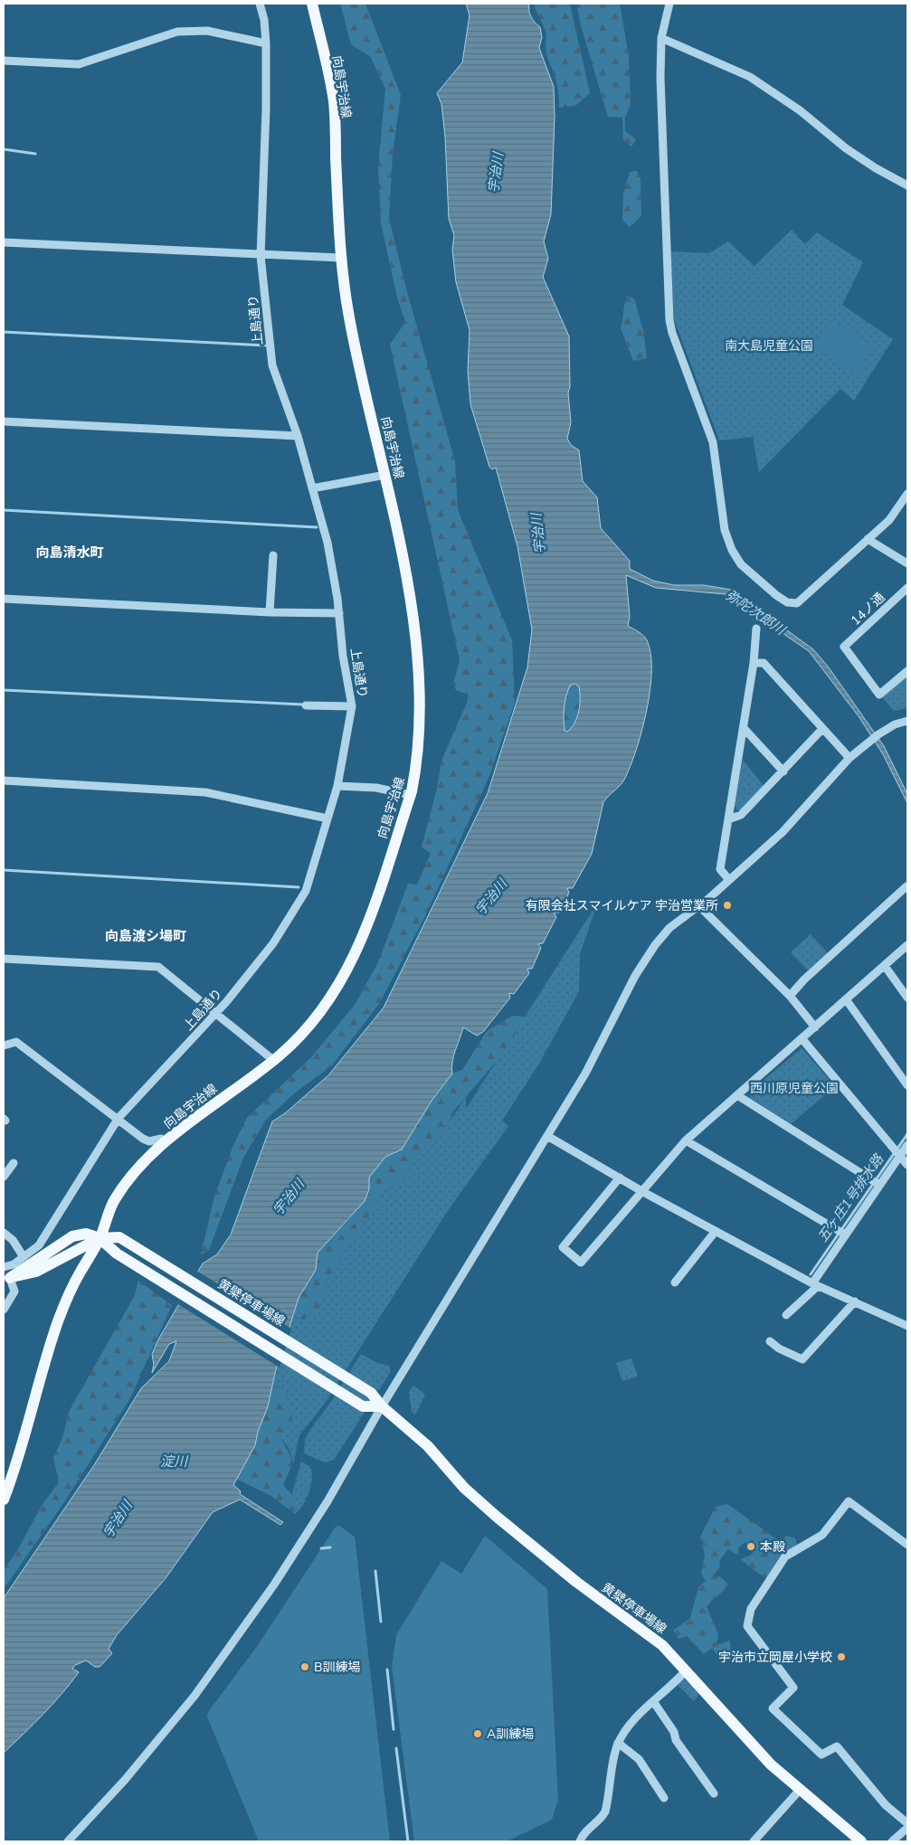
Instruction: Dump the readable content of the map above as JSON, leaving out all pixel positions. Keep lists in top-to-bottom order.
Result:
{
  "streets": {
    "main road": ["向島宇治線", "黄檗停車場線"],
    "street": ["上島通り", "14ノ通"]
  },
  "crossings": [
    ["向島宇治線", "黄檗停車場線"]
  ],
  "districts": ["向島清水町", "向島渡シ場町"],
  "water": [
    "宇治川",
    "弥陀次郎川",
    "五ヶ庄1号排水路",
    "淀川"
  ],
  "parks": ["南大島児童公園", "西川原児童公園"],
  "places": [
    "有限会社スマイルケア 宇治営業所",
    "本殿",
    "宇治市立岡屋小学校",
    "B訓練場",
    "A訓練場"
  ]
}
